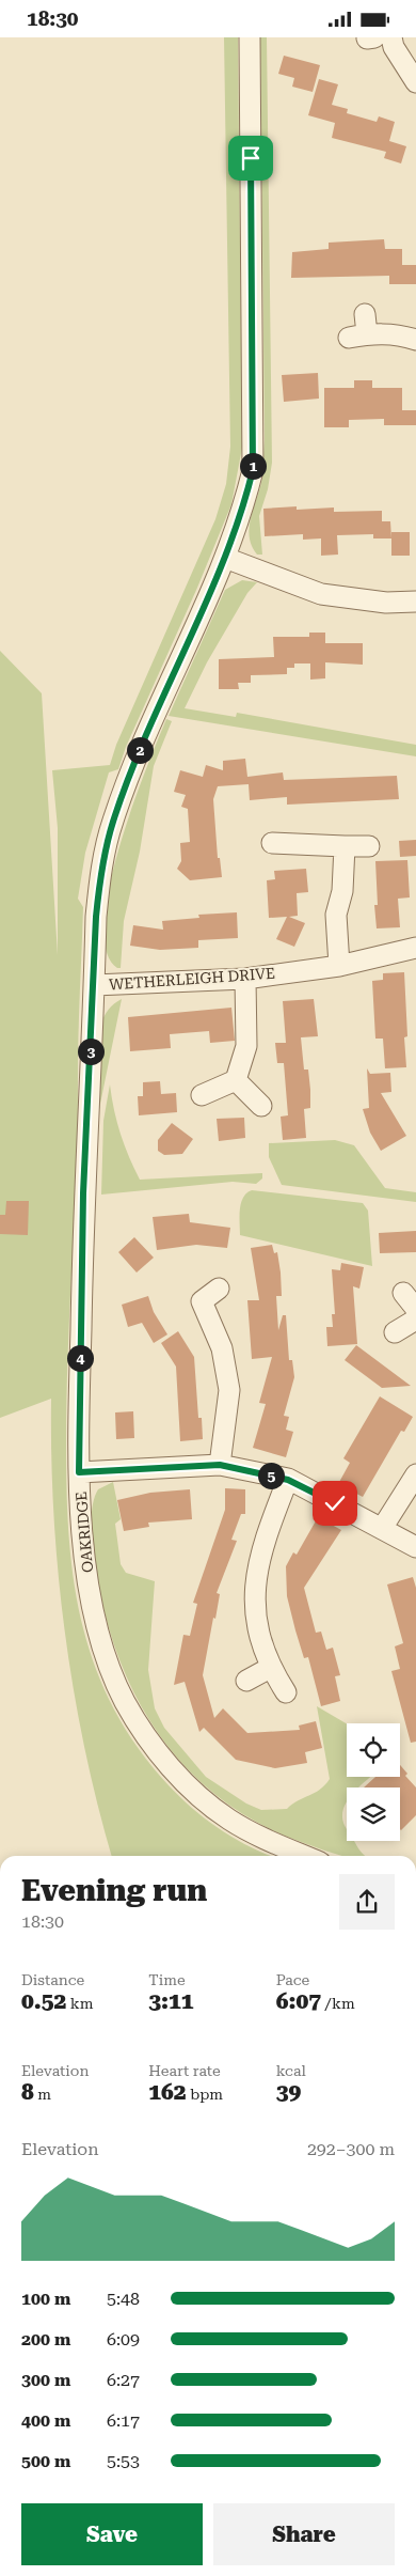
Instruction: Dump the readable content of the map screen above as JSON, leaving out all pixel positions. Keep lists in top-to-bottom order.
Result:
{
  "streets": {
    "street": ["WETHERLEIGH DRIVE", "OAKRIDGE"]
  },
  "crossings": [
    ["WETHERLEIGH DRIVE", "OAKRIDGE"]
  ],
  "page": {
    "status": "18:30",
    "pins": [
      "1",
      "2",
      "3",
      "4",
      "5"
    ],
    "heading": ["Evening run", "18:30"],
    "stats": [
      ["Distance", "0.52 km"],
      ["Time", "3:11"],
      ["Pace", "6:07 /km"],
      ["Elevation", "8 m"],
      ["Heart rate", "162 bpm"],
      ["kcal", "39"]
    ],
    "chart": ["Elevation", "292–300 m"],
    "list": [
      {
        "name": "100 m",
        "note": "5:48"
      },
      {
        "name": "200 m",
        "note": "6:09"
      },
      {
        "name": "300 m",
        "note": "6:27"
      },
      {
        "name": "400 m",
        "note": "6:17"
      },
      {
        "name": "500 m",
        "note": "5:53"
      }
    ],
    "buttons": ["Save", "Share"]
  }
}
